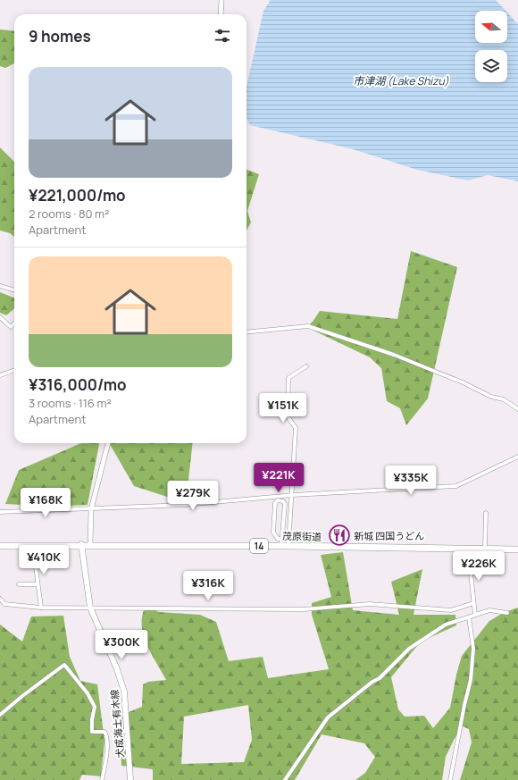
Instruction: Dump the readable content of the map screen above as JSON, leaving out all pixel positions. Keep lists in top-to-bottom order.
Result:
{
  "streets": {
    "main road": ["茂原街道", "14", "犬成海士有木線"]
  },
  "crossings": [
    ["茂原街道", "犬成海士有木線"]
  ],
  "water": ["市津湖 (Lake Shizu)"],
  "places": {
    "restaurant": ["新城 四国うどん"]
  },
  "north": "left",
  "page": {
    "heading": "9 homes",
    "list": [
      {
        "name": "¥221,000/mo",
        "note": "2 rooms · 80 m² · Apartment"
      },
      {
        "name": "¥316,000/mo",
        "note": "3 rooms · 116 m² · Apartment"
      }
    ],
    "price": [
      "¥151K",
      "¥221K",
      "¥335K",
      "¥279K",
      "¥168K",
      "¥410K",
      "¥226K",
      "¥316K",
      "¥300K"
    ]
  }
}
